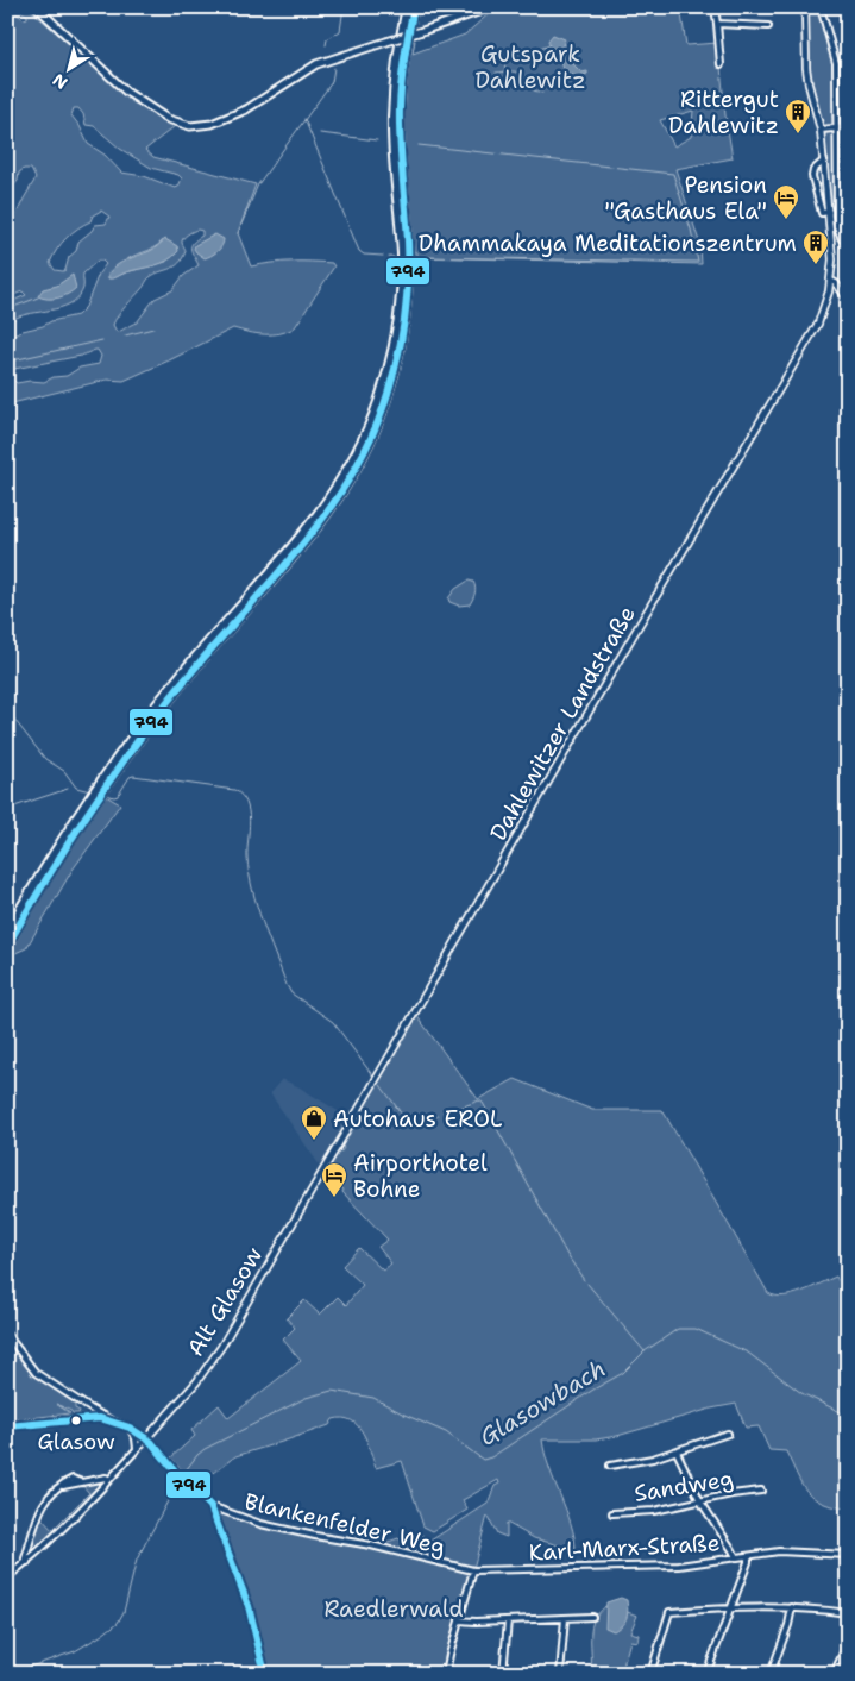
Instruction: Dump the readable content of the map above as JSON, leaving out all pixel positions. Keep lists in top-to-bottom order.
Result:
{
  "streets": {
    "street": [
      "Dahlewitzer Landstraße",
      "Alt Glasow",
      "Sandweg",
      "Blankenfelder Weg",
      "Karl-Marx-Straße"
    ]
  },
  "crossings": [
    ["Dahlewitzer Landstraße", "Alt Glasow"],
    ["Blankenfelder Weg", "Karl-Marx-Straße"]
  ],
  "water": ["Glasowbach"],
  "parks": ["Gutspark Dahlewitz", "Raedlerwald"],
  "places": {
    "building": ["Rittergut Dahlewitz", "Dhammakaya Meditationszentrum"],
    "hotel": ["Pension \"Gasthaus Ela\"", "Airporthotel Bohne"],
    "shop": ["Autohaus EROL"],
    "other": ["Glasow"]
  },
  "lines": ["transit line 794"],
  "north": "bottom left"
}
